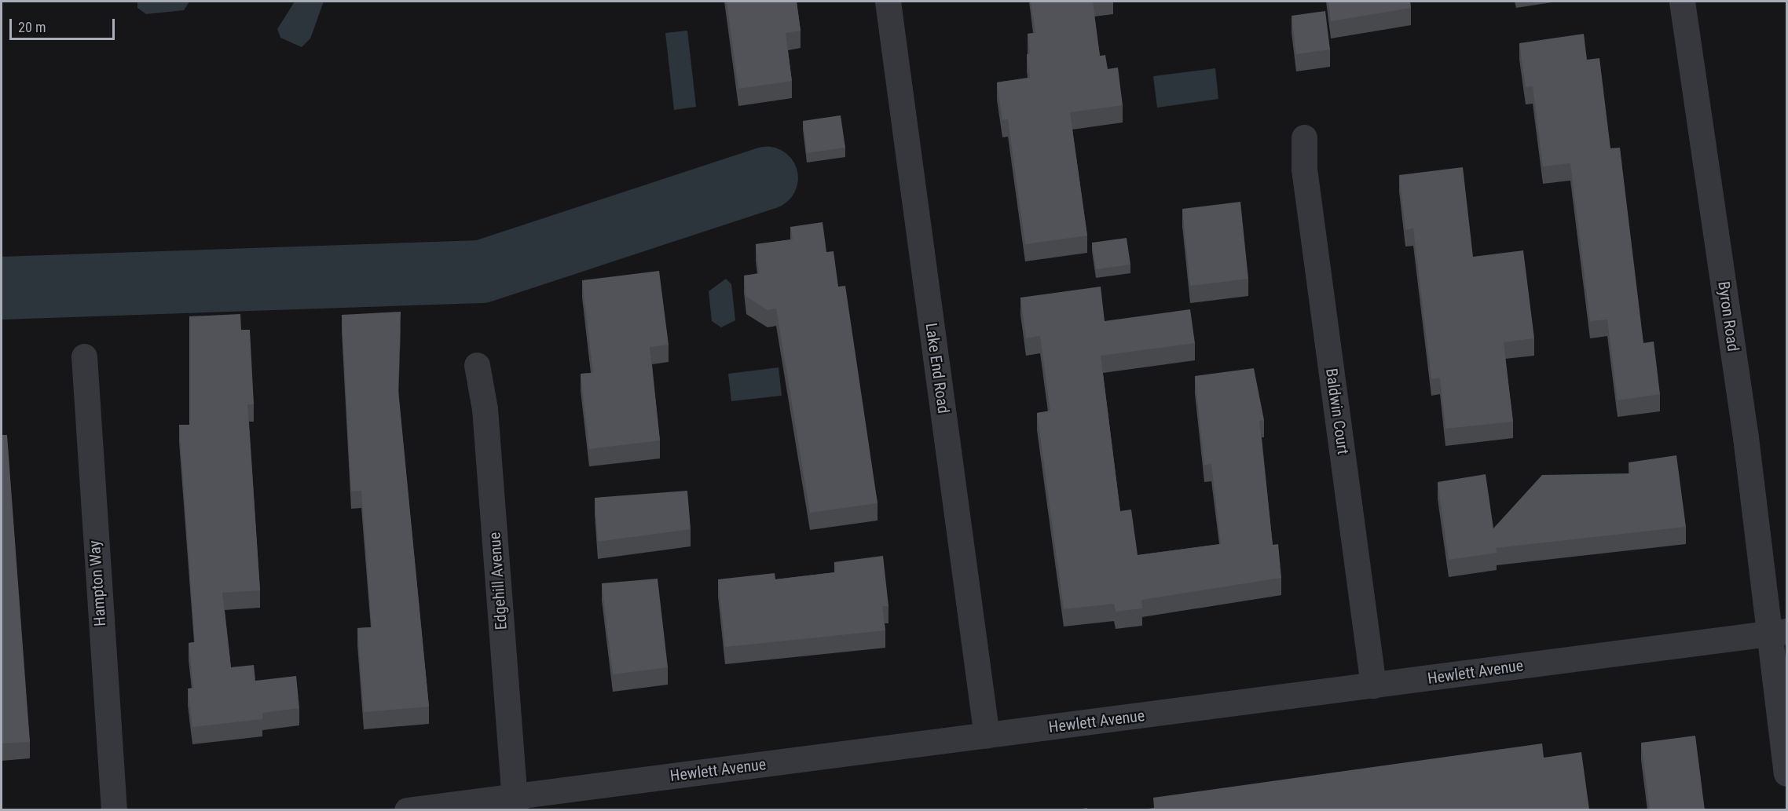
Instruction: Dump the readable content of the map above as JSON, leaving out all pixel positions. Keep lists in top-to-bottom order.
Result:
{
  "streets": {
    "street": [
      "Byron Road",
      "Lake End Road",
      "Baldwin Court",
      "Edgehill Avenue",
      "Hampton Way",
      "Hewlett Avenue"
    ]
  },
  "crossings": [
    ["Byron Road", "Hewlett Avenue"],
    ["Lake End Road", "Hewlett Avenue"],
    ["Baldwin Court", "Hewlett Avenue"],
    ["Edgehill Avenue", "Hewlett Avenue"]
  ],
  "scale_bar": "20 m"
}
